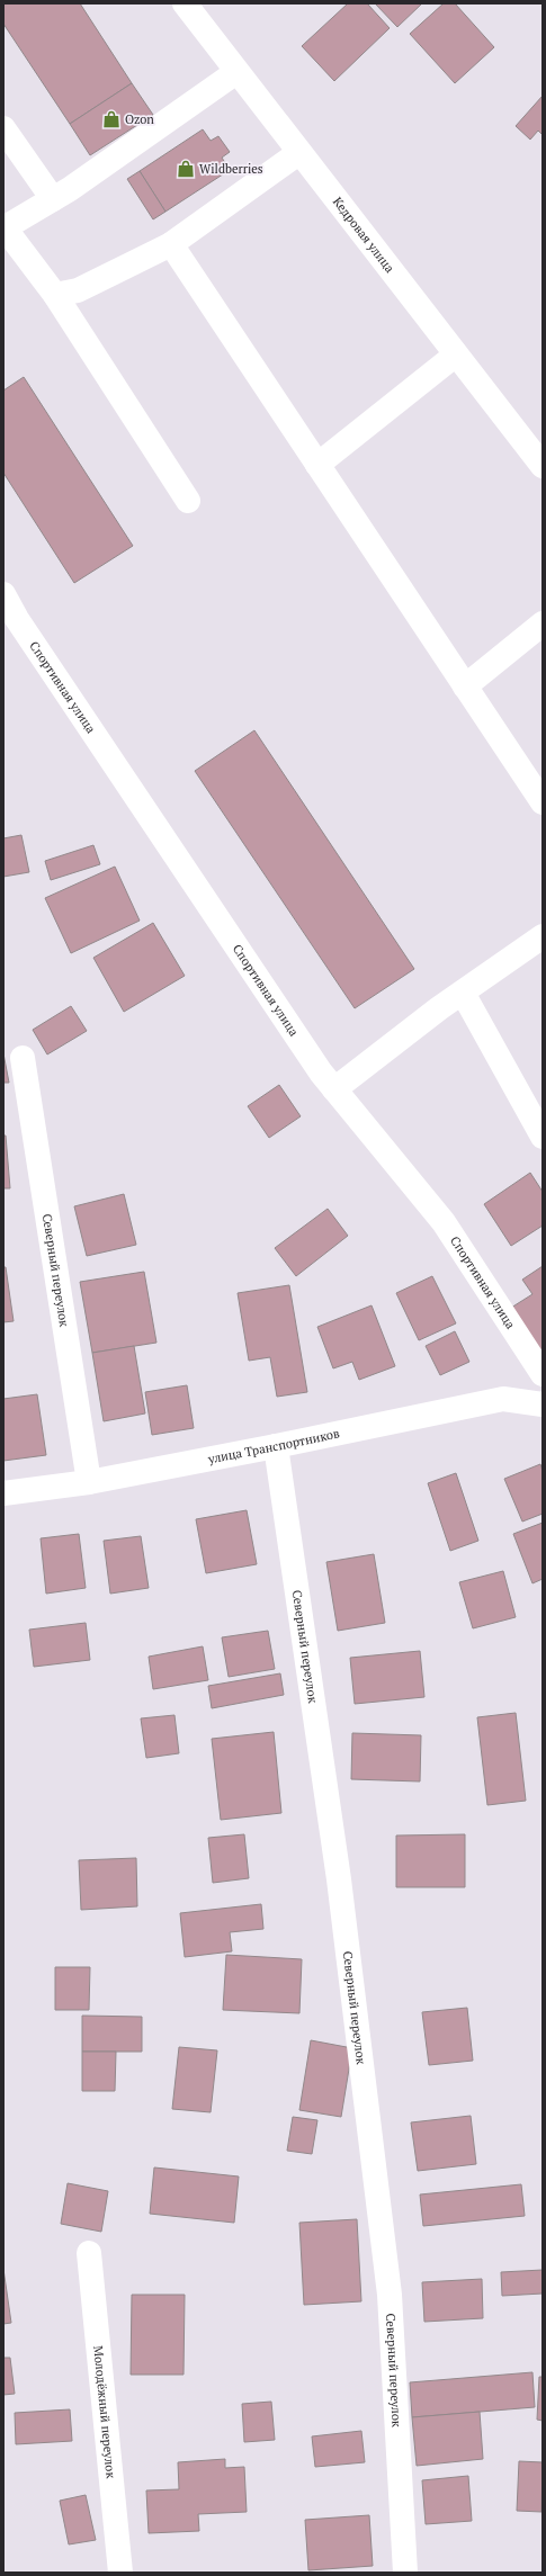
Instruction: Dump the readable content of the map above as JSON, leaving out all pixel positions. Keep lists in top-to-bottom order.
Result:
{
  "streets": {
    "street": [
      "Кедровая улица",
      "Спортивная улица",
      "Северный переулок",
      "улица Транспортников",
      "Молодёжный переулок"
    ]
  },
  "crossings": [
    ["Северный переулок", "улица Транспортников"]
  ],
  "places": {
    "shop": ["Ozon", "Wildberries"]
  }
}
